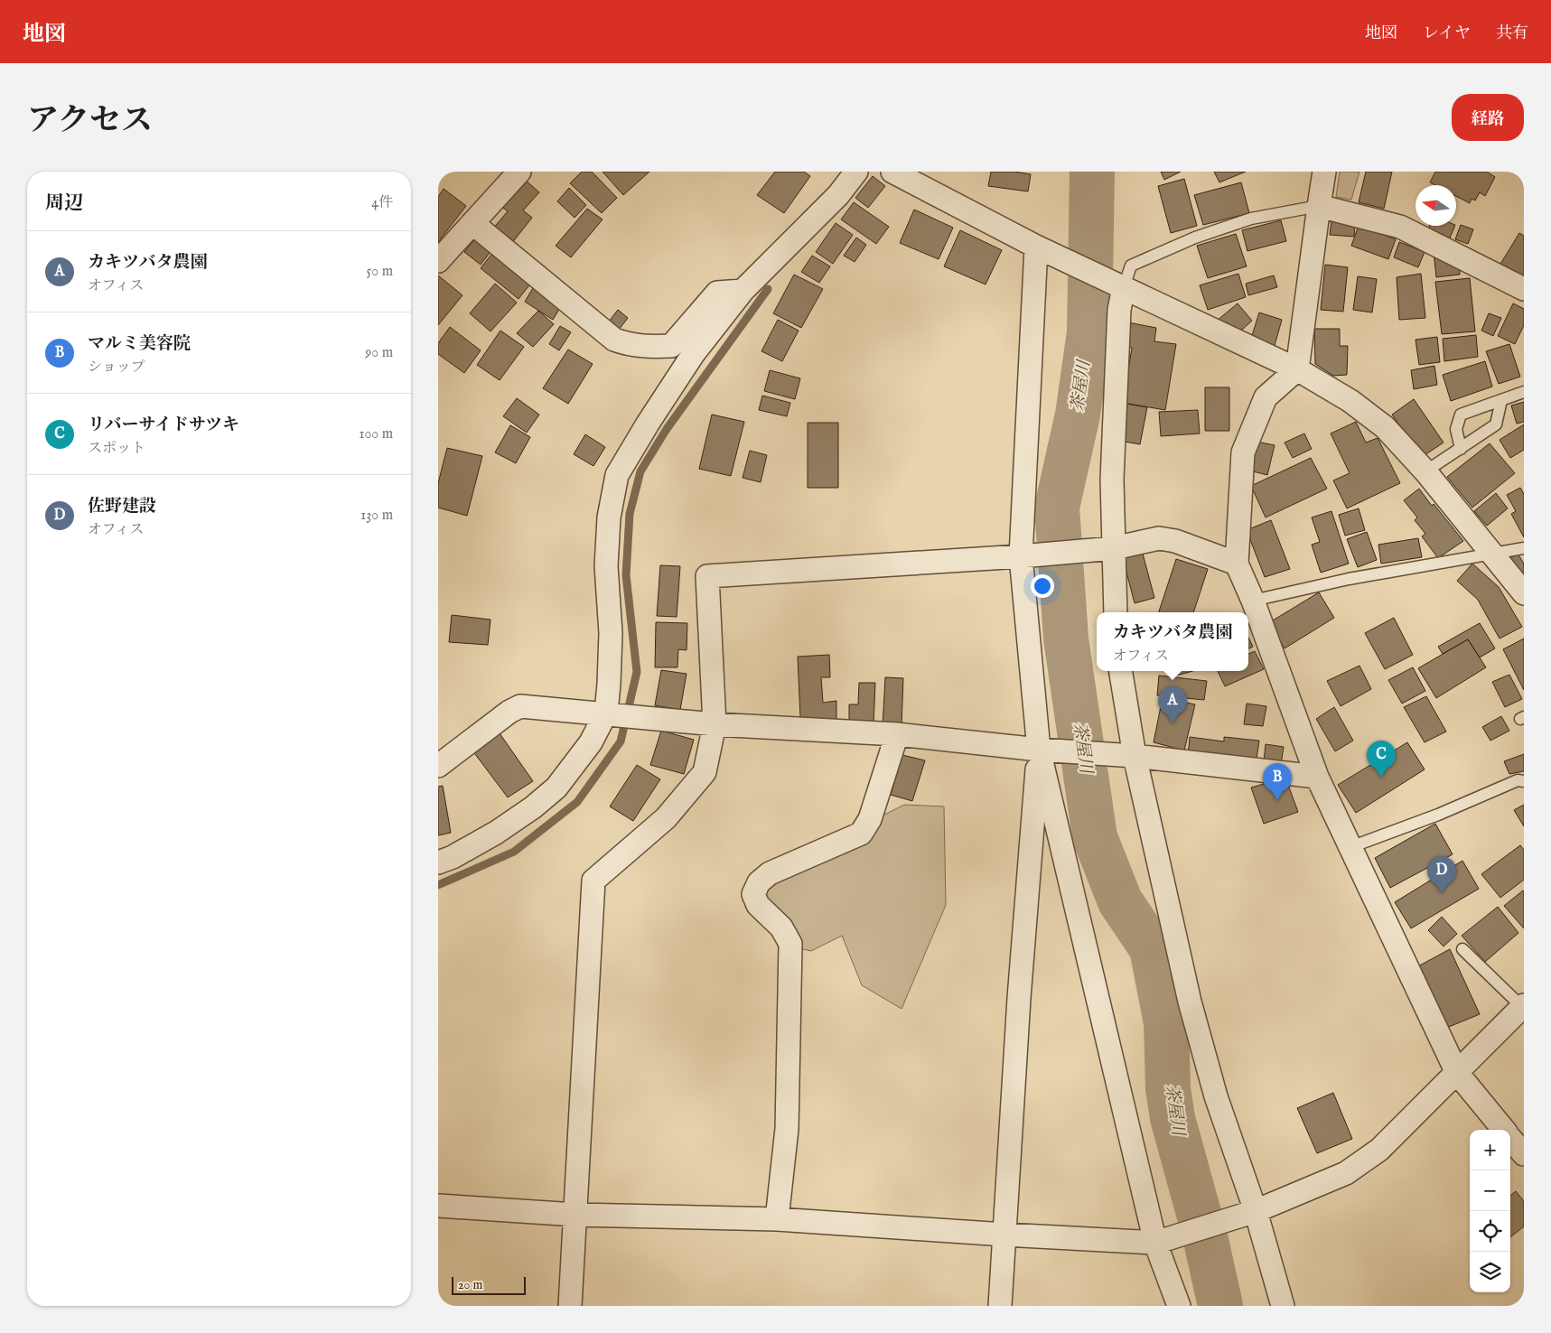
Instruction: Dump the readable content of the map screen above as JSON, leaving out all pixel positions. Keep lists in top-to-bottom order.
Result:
{
  "water": ["茶屋川"],
  "scale_bar": "20 m",
  "north": "left",
  "page": {
    "header": "地図",
    "nav": ["地図", "レイヤ", "共有"],
    "title": "アクセス",
    "buttons": "経路",
    "heading": ["周辺", "4件"],
    "list": [
      {
        "mark": "A",
        "name": "カキツバタ農園",
        "note": "オフィス",
        "value": "50 m"
      },
      {
        "mark": "B",
        "name": "マルミ美容院",
        "note": "ショップ",
        "value": "90 m"
      },
      {
        "mark": "C",
        "name": "リバーサイドサツキ",
        "note": "スポット",
        "value": "100 m"
      },
      {
        "mark": "D",
        "name": "佐野建設",
        "note": "オフィス",
        "value": "130 m"
      }
    ],
    "popup": ["カキツバタ農園", "オフィス"],
    "pins": [
      "A",
      "C",
      "B",
      "D"
    ],
    "map_buttons": ["+", "−"],
    "scale": "20 m"
  }
}
